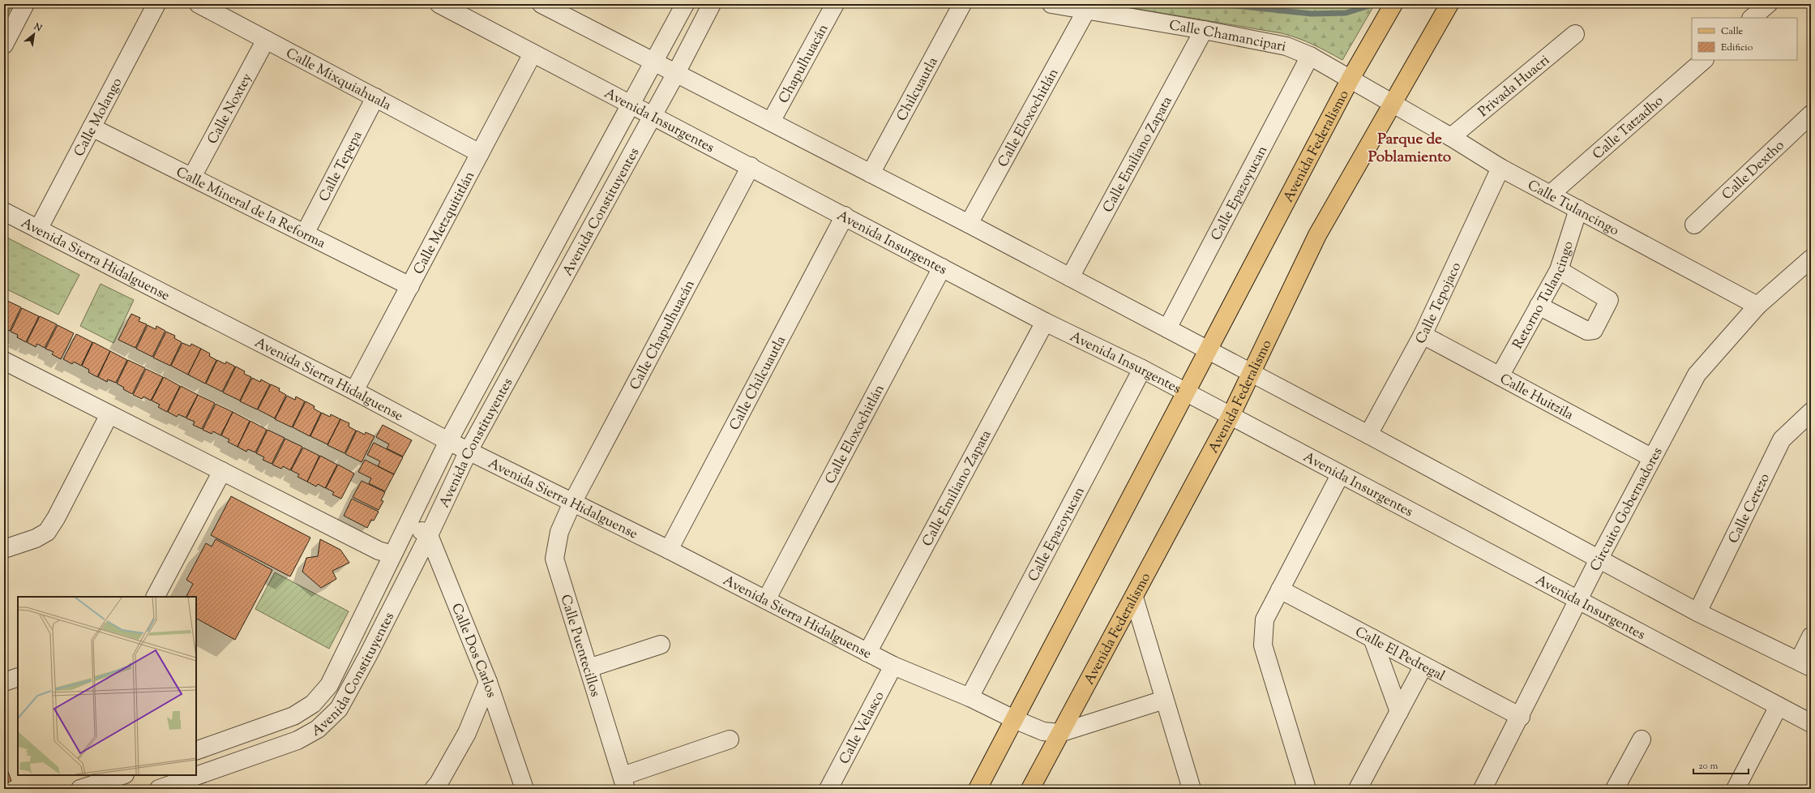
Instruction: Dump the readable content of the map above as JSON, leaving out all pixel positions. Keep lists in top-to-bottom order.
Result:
{
  "streets": {
    "main road": ["Avenida Federalismo"],
    "street": [
      "Calle Chamancipari",
      "Chapulhuacán",
      "Calle Mixquiahuala",
      "Privada Huacri",
      "Chilcuautla",
      "Calle Noxtey",
      "Calle Molango",
      "Calle Eloxochitlán",
      "Avenida Insurgentes",
      "Calle Tatzadho",
      "Calle Emiliano Zapata",
      "Calle Tepepa",
      "Calle Dextho",
      "Calle Epazoyucan",
      "Calle Mineral de la Reforma",
      "Calle Tulancingo",
      "Avenida Constituyentes",
      "Calle Metzquititlán",
      "Avenida Sierra Hidalguense",
      "Retorno Tulancingo",
      "Calle Tepojaco",
      "Calle Chapulhuacán",
      "Calle Chilcuautla",
      "Calle Huitzila",
      "Calle Cerezo",
      "Circuito Gobernadores",
      "Calle Puentecillos",
      "Calle Dos Carlos",
      "Calle El Pedregal",
      "Calle Velasco"
    ]
  },
  "crossings": [
    ["Calle Chamancipari", "Calle Eloxochitlán"],
    ["Calle Chamancipari", "Avenida Federalismo"],
    ["Calle Chamancipari", "Calle Emiliano Zapata"],
    ["Calle Chamancipari", "Calle Epazoyucan"],
    ["Calle Chamancipari", "Calle Tulancingo"],
    ["Calle Mixquiahuala", "Calle Noxtey"],
    ["Calle Mixquiahuala", "Calle Tepepa"],
    ["Calle Mixquiahuala", "Calle Metzquititlán"],
    ["Privada Huacri", "Calle Tulancingo"],
    ["Calle Noxtey", "Calle Mineral de la Reforma"],
    ["Calle Molango", "Calle Mineral de la Reforma"],
    ["Calle Molango", "Avenida Sierra Hidalguense"],
    ["Calle Eloxochitlán", "Avenida Insurgentes"],
    ["Calle Eloxochitlán", "Avenida Sierra Hidalguense"],
    ["Avenida Insurgentes", "Avenida Federalismo"],
    ["Avenida Insurgentes", "Calle Emiliano Zapata"],
    ["Avenida Insurgentes", "Calle Epazoyucan"],
    ["Avenida Insurgentes", "Avenida Constituyentes"],
    ["Avenida Insurgentes", "Calle Metzquititlán"],
    ["Avenida Insurgentes", "Calle Chapulhuacán"],
    ["Avenida Insurgentes", "Calle Chilcuautla"],
    ["Avenida Insurgentes", "Circuito Gobernadores"],
    ["Calle Tatzadho", "Calle Tulancingo"],
    ["Avenida Federalismo", "Calle Tulancingo"],
    ["Avenida Federalismo", "Avenida Sierra Hidalguense"],
    ["Calle Emiliano Zapata", "Avenida Sierra Hidalguense"],
    ["Calle Tepepa", "Calle Mineral de la Reforma"],
    ["Calle Epazoyucan", "Avenida Sierra Hidalguense"],
    ["Calle Mineral de la Reforma", "Calle Metzquititlán"],
    ["Calle Tulancingo", "Retorno Tulancingo"],
    ["Calle Tulancingo", "Calle Tepojaco"],
    ["Calle Tulancingo", "Circuito Gobernadores"],
    ["Avenida Constituyentes", "Avenida Sierra Hidalguense"],
    ["Avenida Constituyentes", "Calle Dos Carlos"],
    ["Calle Metzquititlán", "Avenida Sierra Hidalguense"],
    ["Avenida Sierra Hidalguense", "Calle Chapulhuacán"],
    ["Avenida Sierra Hidalguense", "Calle Chilcuautla"],
    ["Avenida Sierra Hidalguense", "Calle Puentecillos"],
    ["Avenida Sierra Hidalguense", "Calle Velasco"],
    ["Retorno Tulancingo", "Calle Huitzila"],
    ["Calle Tepojaco", "Calle Huitzila"],
    ["Calle Chapulhuacán", "Calle Puentecillos"],
    ["Calle Huitzila", "Circuito Gobernadores"],
    ["Circuito Gobernadores", "Calle El Pedregal"]
  ],
  "districts": ["Parque de Poblamiento"],
  "legend": ["Calle", "Edificio"],
  "scale_bar": "20 m",
  "north": "top right"
}
